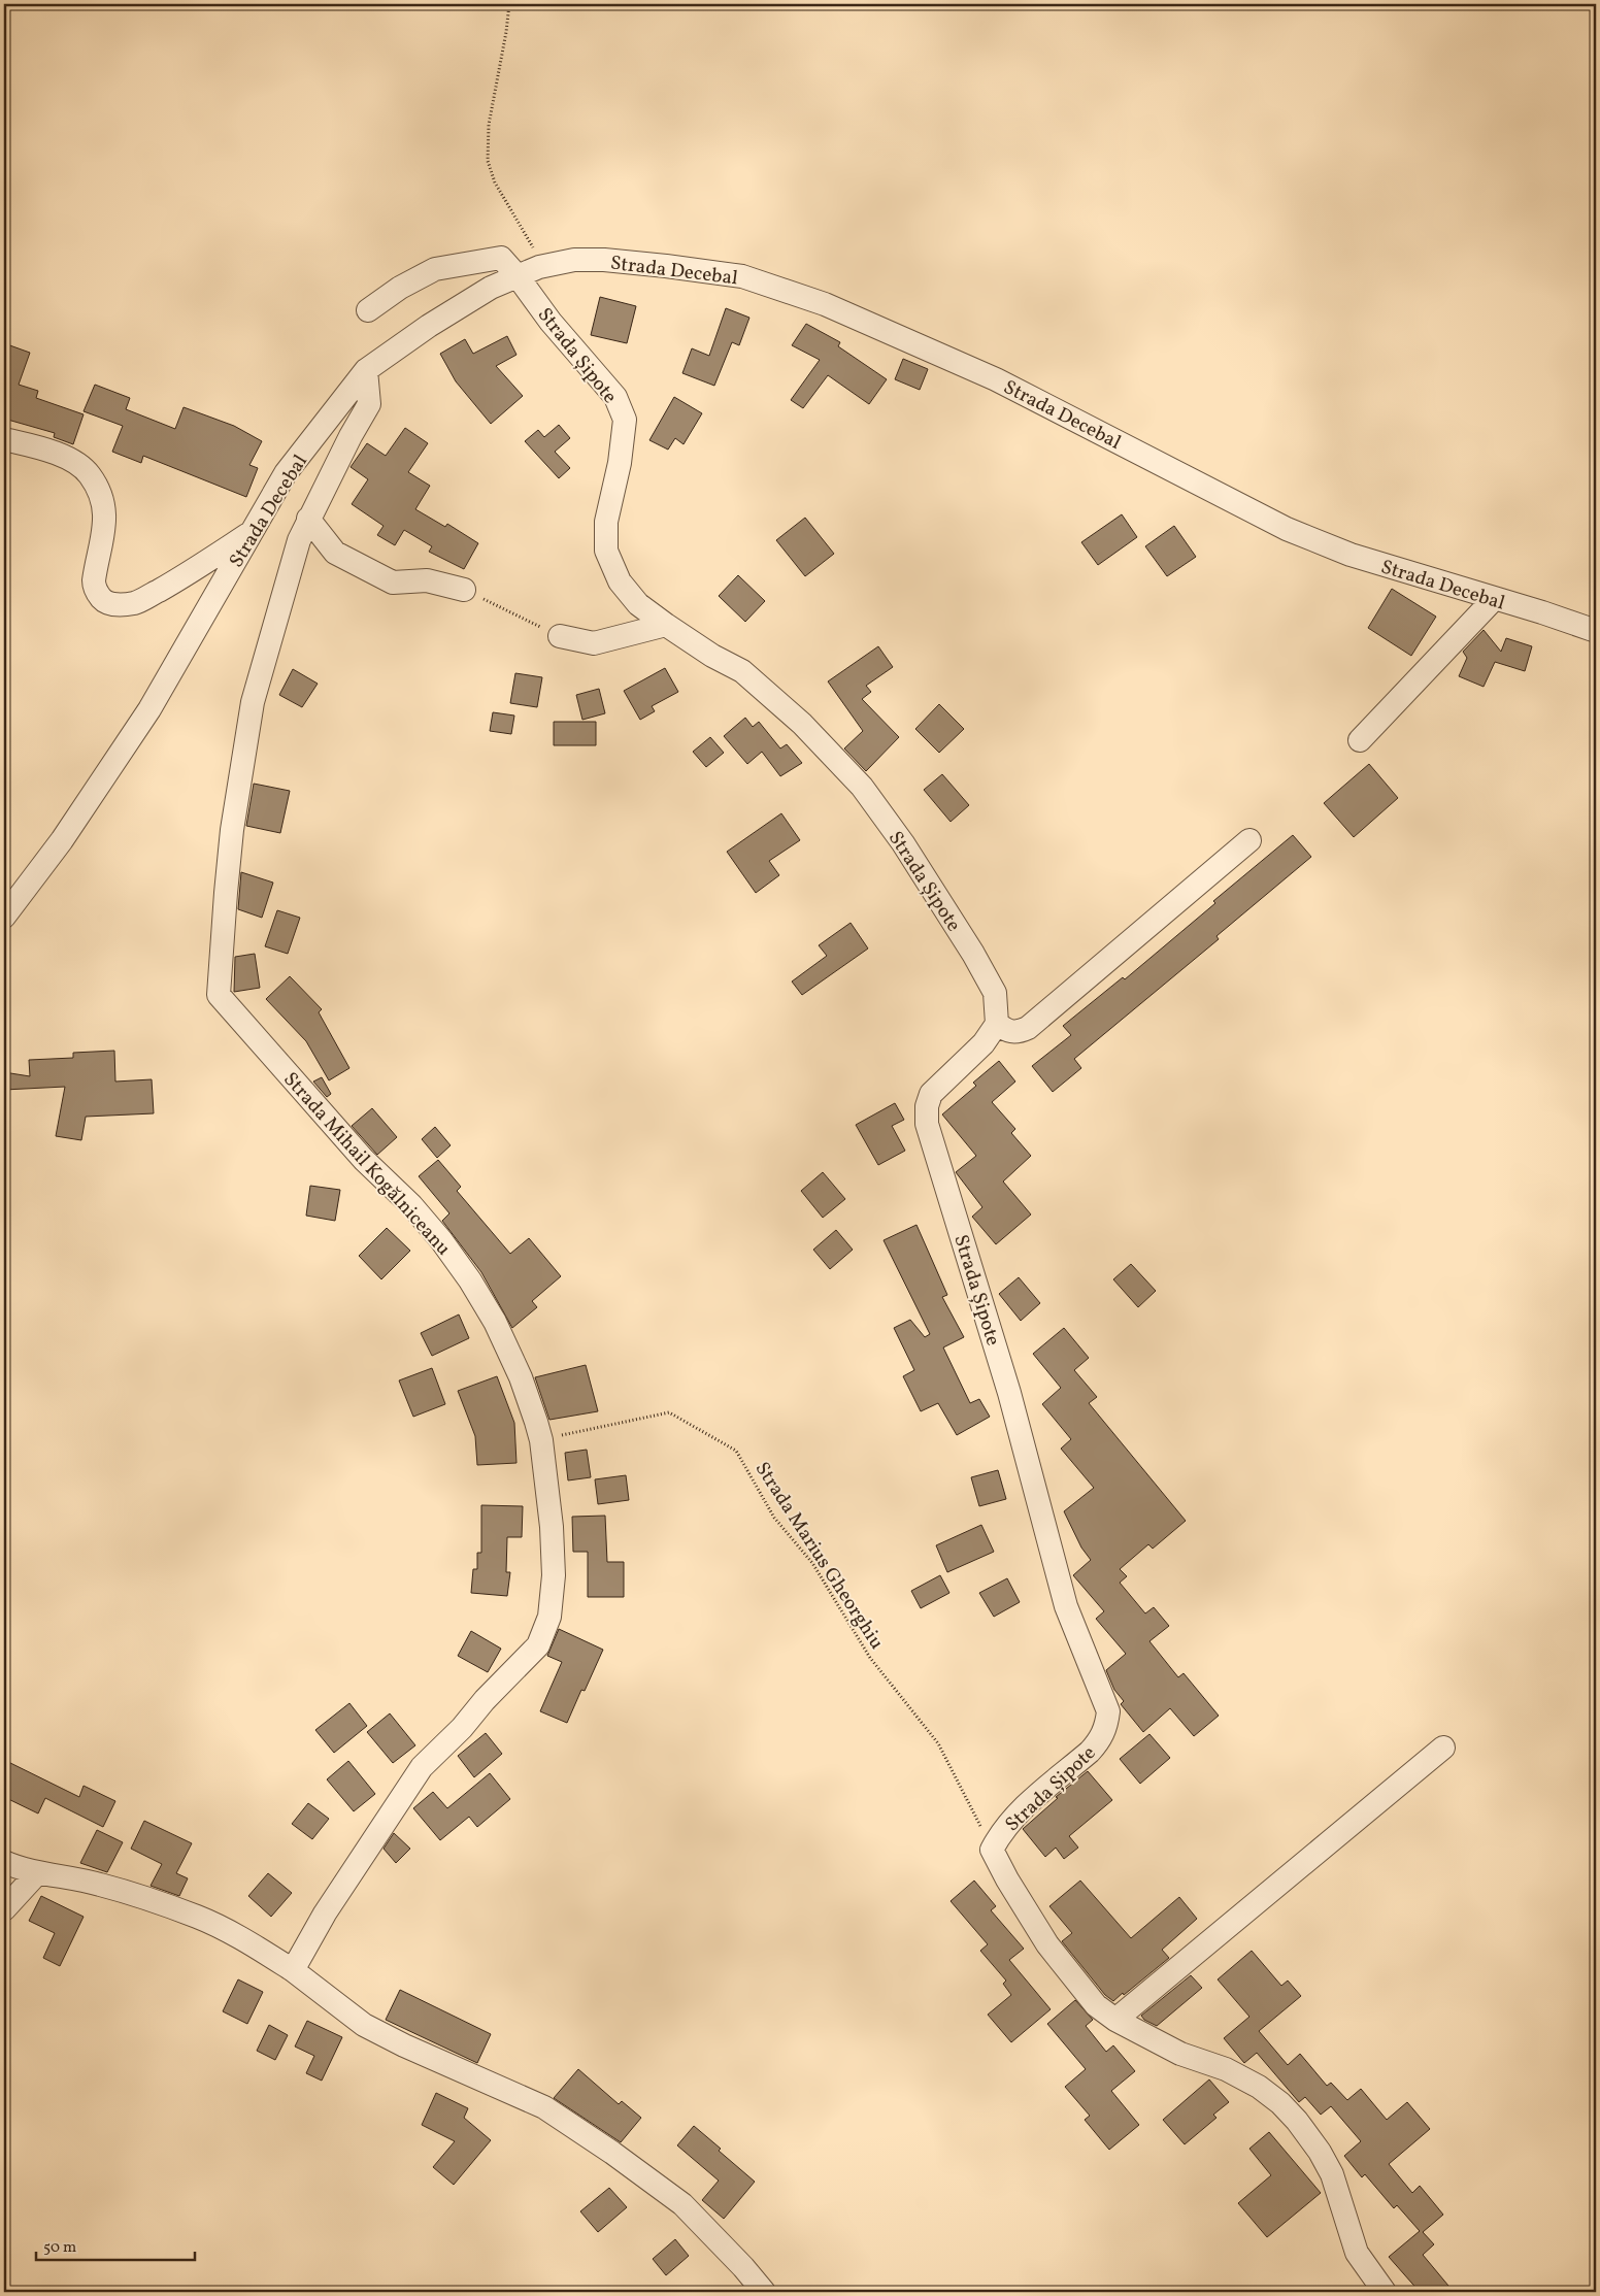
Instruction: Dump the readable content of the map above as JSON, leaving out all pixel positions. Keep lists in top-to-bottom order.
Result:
{
  "streets": {
    "street": ["Strada Decebal", "Strada Șipote", "Strada Mihail Kogălniceanu"],
    "path": ["Strada Marius Gheorghiu"]
  },
  "crossings": [
    ["Strada Decebal", "Strada Șipote"],
    ["Strada Decebal", "Strada Mihail Kogălniceanu"],
    ["Strada Șipote", "Strada Marius Gheorghiu"],
    ["Strada Mihail Kogălniceanu", "Strada Marius Gheorghiu"]
  ],
  "scale_bar": "50 m"
}
